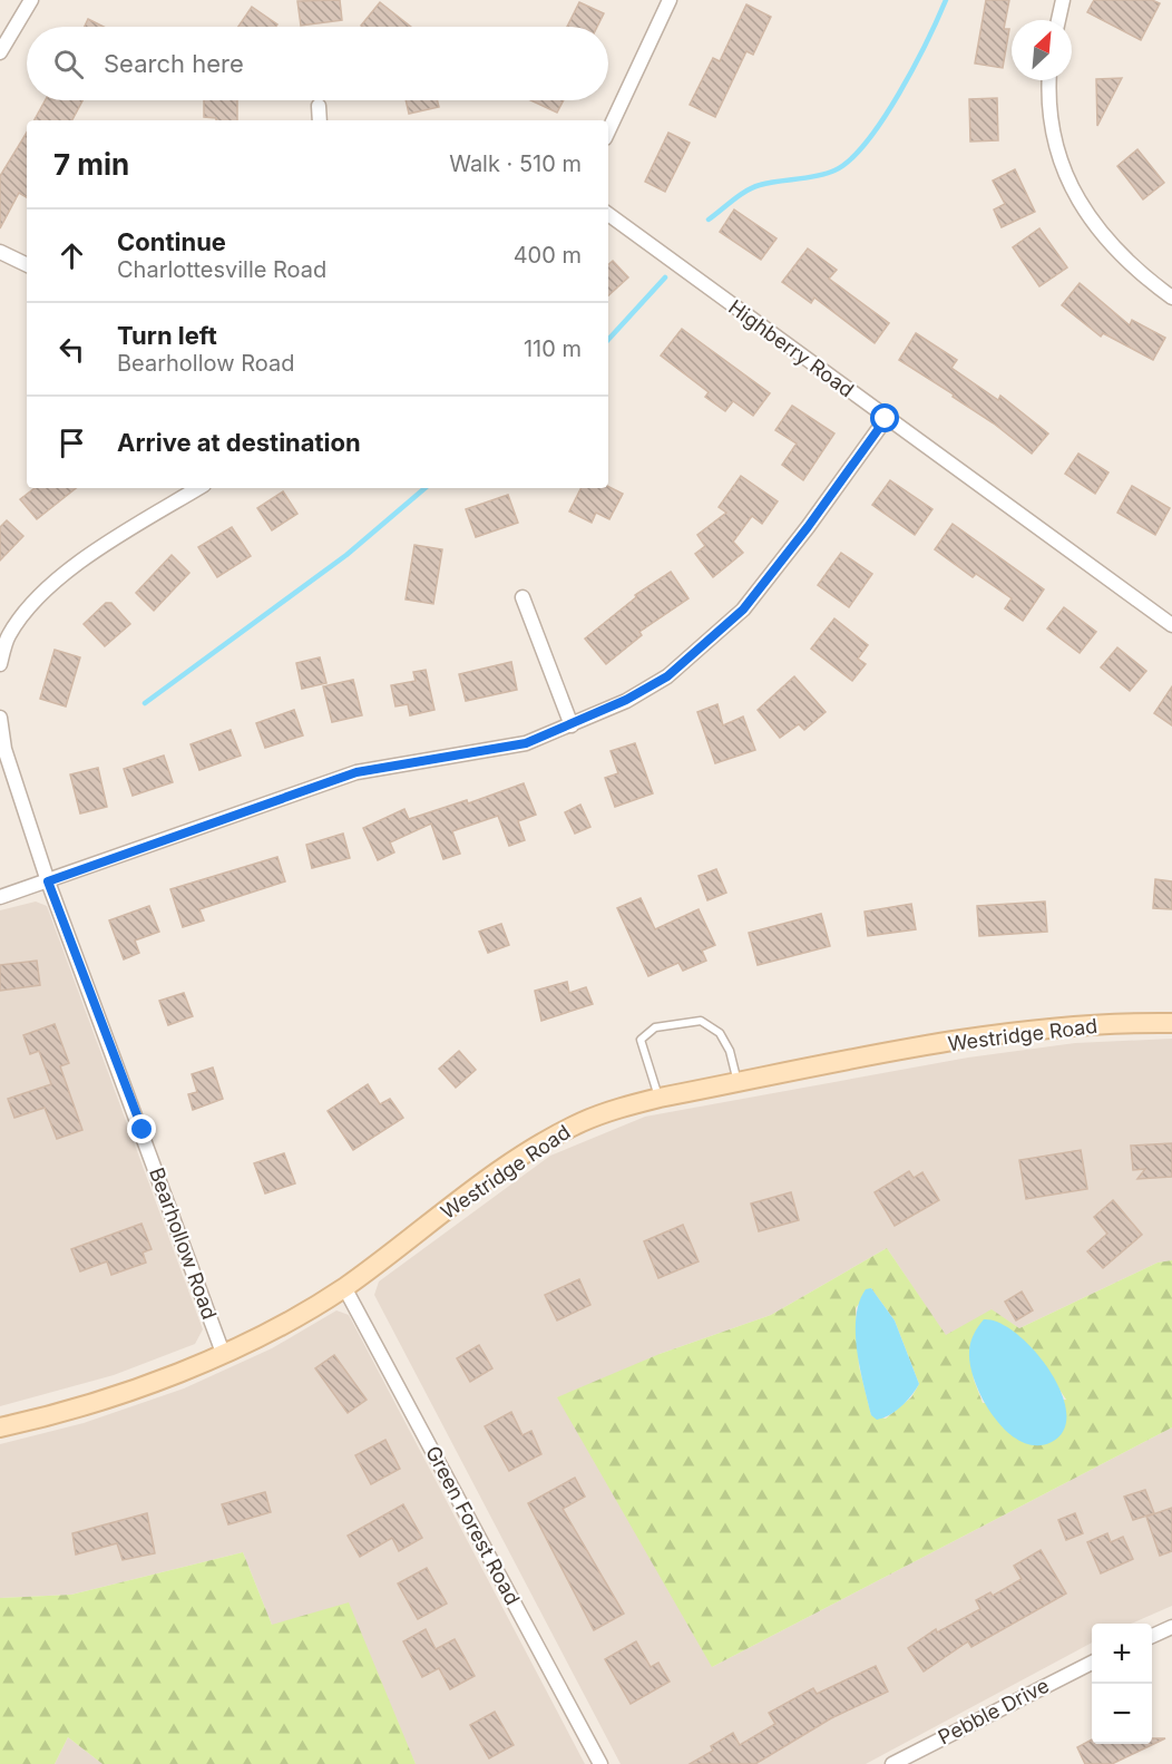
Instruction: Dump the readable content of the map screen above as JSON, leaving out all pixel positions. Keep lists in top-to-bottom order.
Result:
{
  "streets": {
    "main road": ["Westridge Road"],
    "street": [
      "Highberry Road",
      "Bearhollow Road",
      "Green Forest Road",
      "Pebble Drive"
    ]
  },
  "crossings": [
    ["Westridge Road", "Bearhollow Road"],
    ["Westridge Road", "Green Forest Road"]
  ],
  "north": "top right",
  "page": {
    "search": "Search here",
    "heading": ["7 min", "Walk · 510 m"],
    "list": [
      ["Continue", "Charlottesville Road", "400 m"],
      ["Turn left", "Bearhollow Road", "110 m"],
      "Arrive at destination"
    ],
    "map_buttons": ["+", "−"]
  }
}
